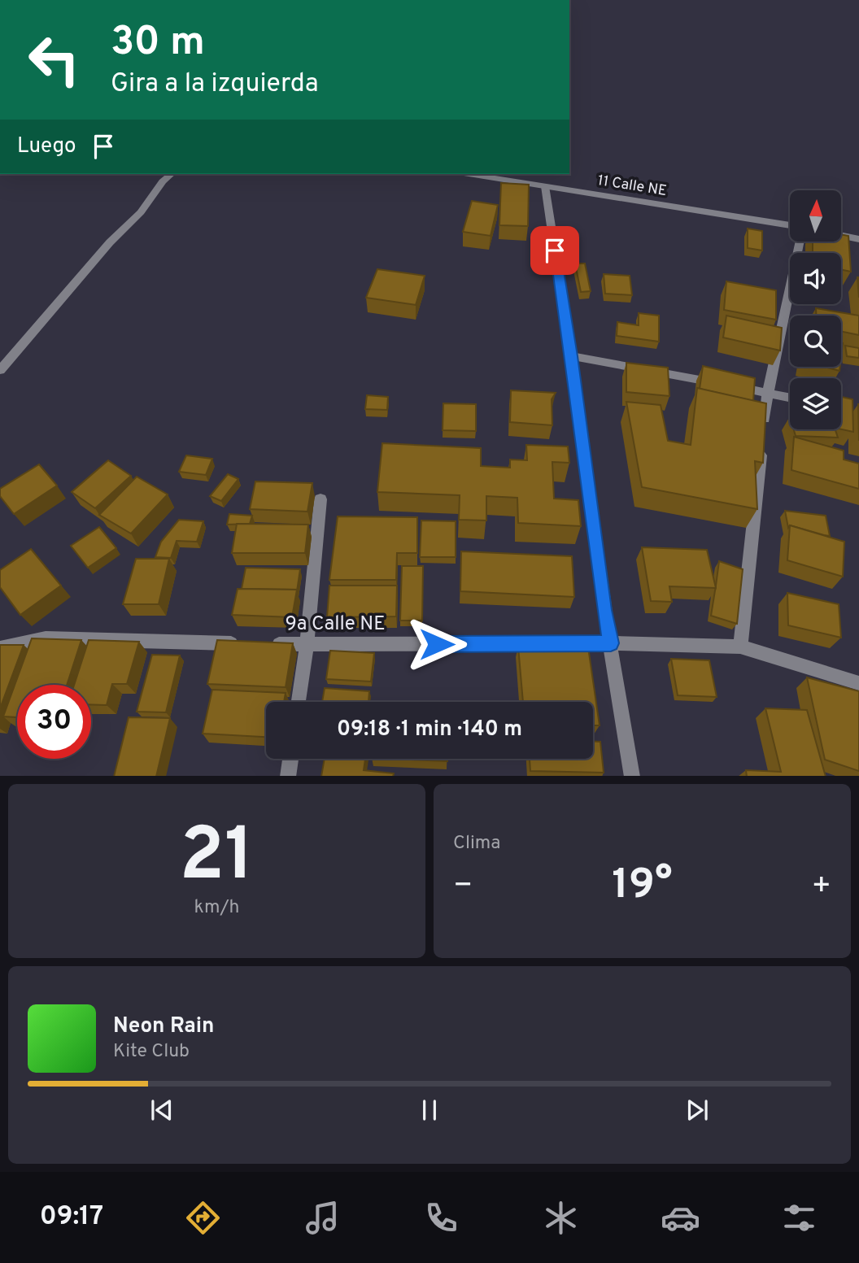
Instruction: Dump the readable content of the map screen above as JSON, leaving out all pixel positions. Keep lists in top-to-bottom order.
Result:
{
  "streets": {
    "street": ["11 Calle NE", "9a Calle NE"]
  },
  "north": "top",
  "page": {
    "turn": ["30 m", "Gira a la izquierda"],
    "then": "Luego",
    "limit": "30",
    "trip": "09:18 · 1 min · 140 m",
    "tile": [
      ["21", "km/h"],
      "Clima"
    ],
    "heat": ["−", "19°", "+"],
    "song": ["Neon Rain", "Kite Club"],
    "tabs": "09:17"
  }
}
